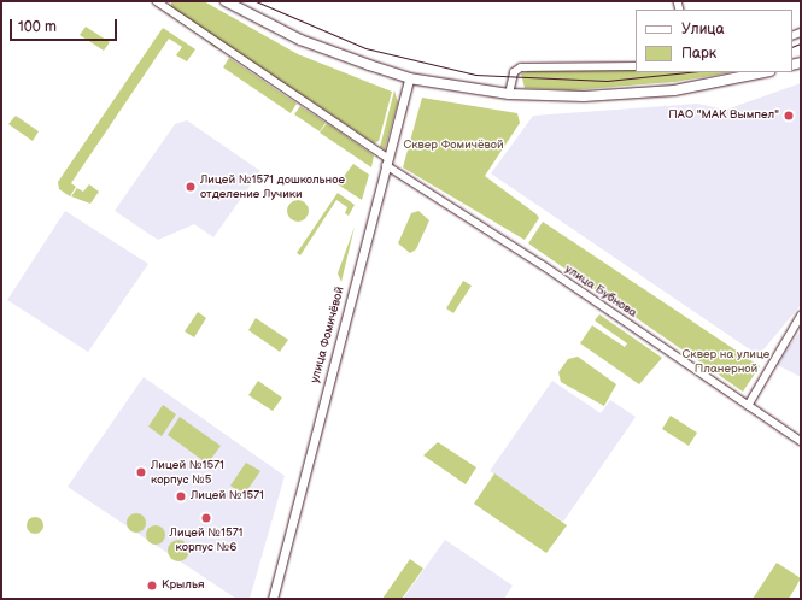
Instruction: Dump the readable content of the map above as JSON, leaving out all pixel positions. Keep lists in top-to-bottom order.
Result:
{
  "streets": {
    "street": ["улица Бубнова", "улица Фомичёвой"]
  },
  "crossings": [
    ["улица Бубнова", "улица Фомичёвой"]
  ],
  "parks": ["Сквер Фомичёвой", "Сквер на улице Планерной"],
  "places": [
    "ПАО \"МАК Вымпел\"",
    "Лицей №1571 дошкольное отделение Лучики",
    "Лицей №1571 корпус №5",
    "Лицей №1571",
    "Лицей №1571 корпус №6",
    "Крылья"
  ],
  "legend": ["Улица", "Парк"],
  "scale_bar": "100 m"
}
